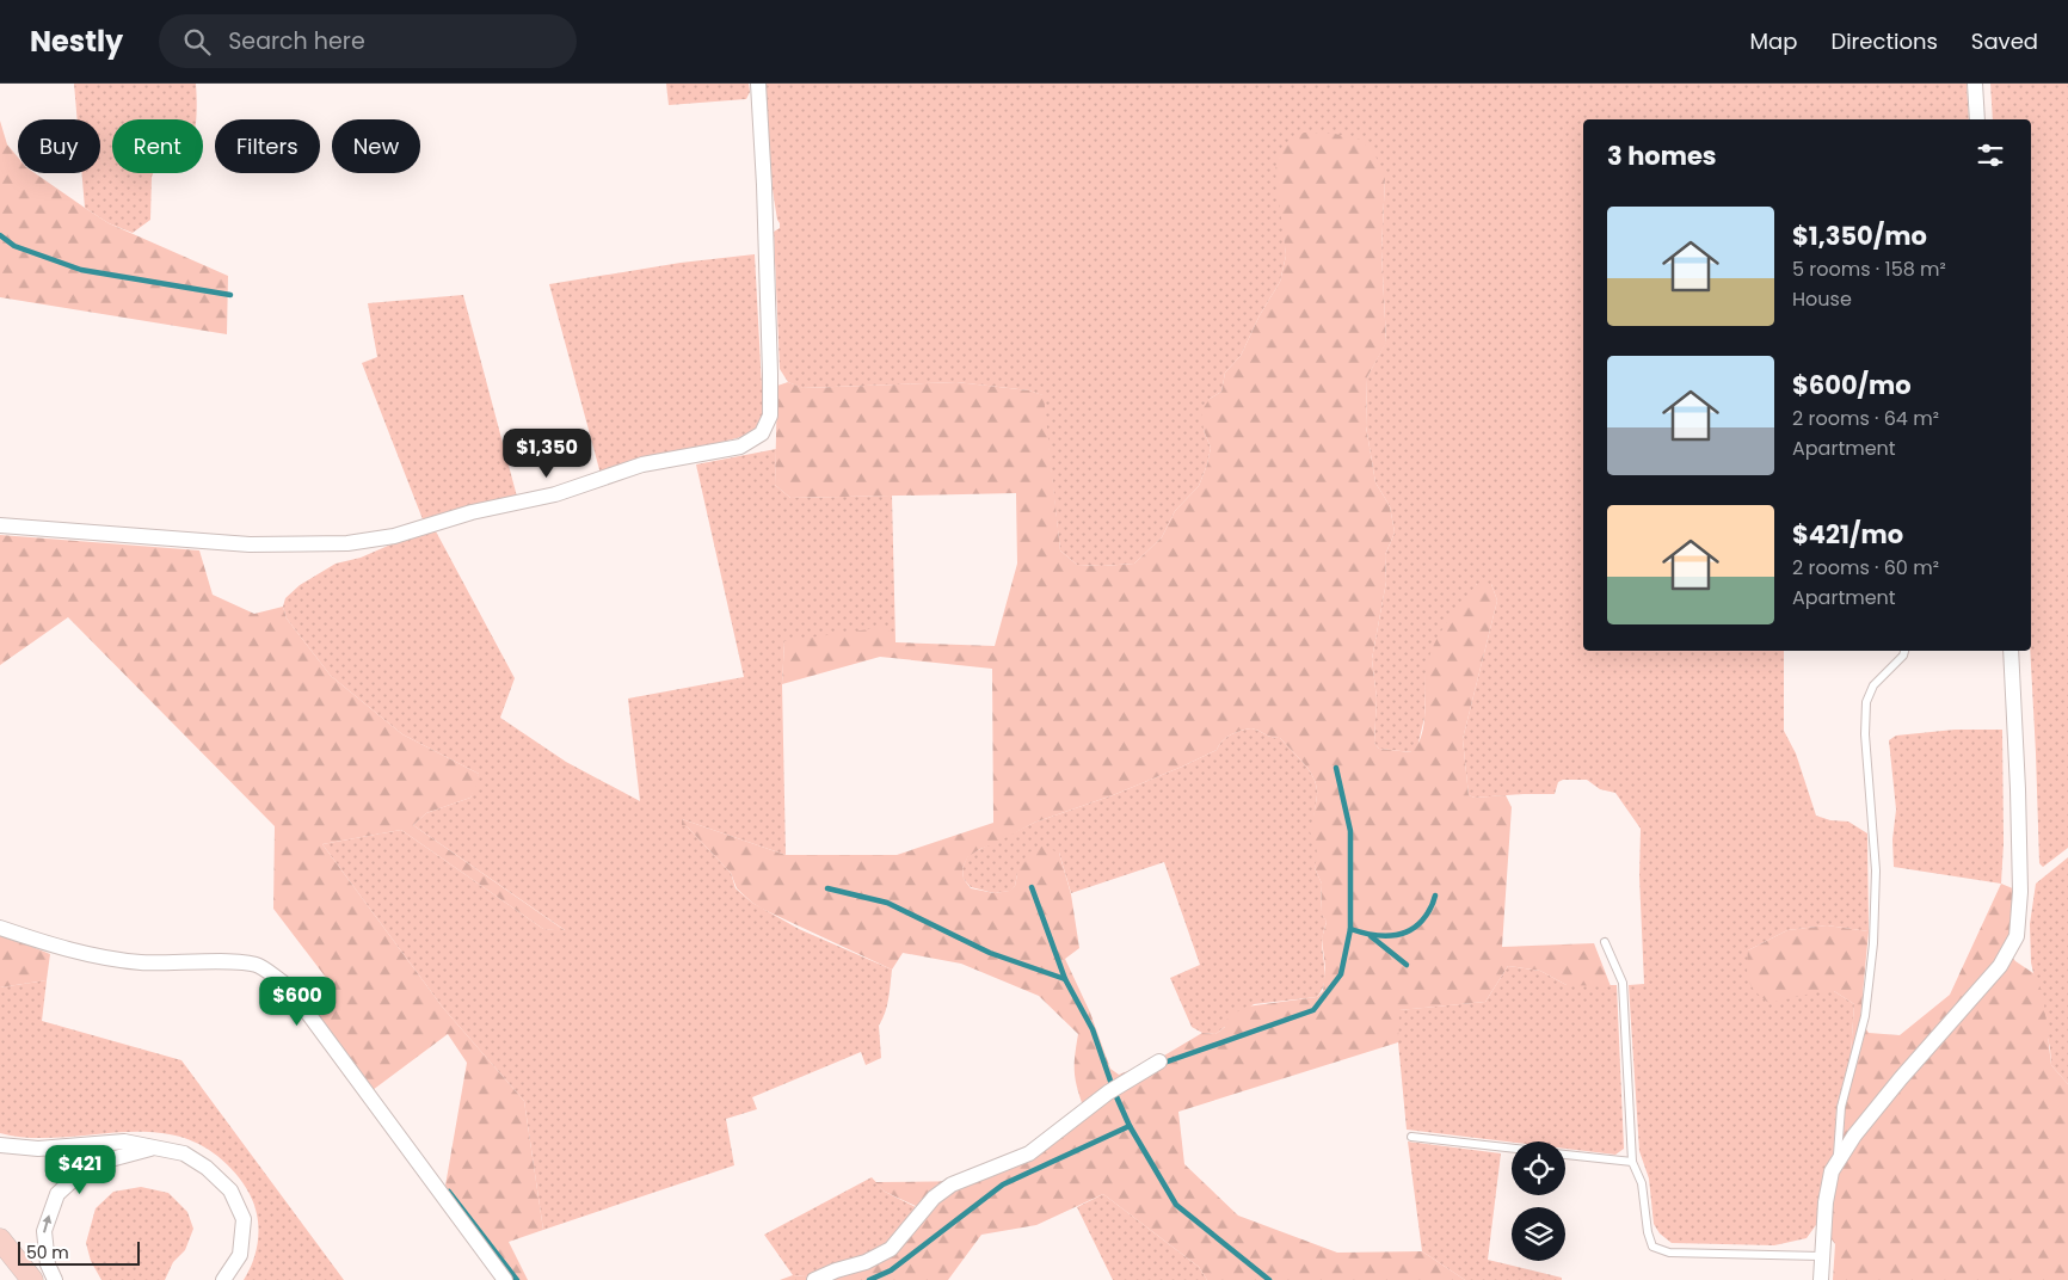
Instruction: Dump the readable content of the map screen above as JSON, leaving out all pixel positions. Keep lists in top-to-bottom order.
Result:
{
  "scale_bar": "50 m",
  "page": {
    "header": "Nestly",
    "search": "Search here",
    "nav": ["Map", "Directions", "Saved"],
    "chip": [
      "Buy",
      "Rent",
      "Filters",
      "New"
    ],
    "heading": "3 homes",
    "list": [
      {
        "name": "$1,350/mo",
        "note": "5 rooms · 158 m² · House"
      },
      {
        "name": "$600/mo",
        "note": "2 rooms · 64 m² · Apartment"
      },
      {
        "name": "$421/mo",
        "note": "2 rooms · 60 m² · Apartment"
      }
    ],
    "price": ["$1,350", "$600", "$421"],
    "scale": "50 m"
  }
}
